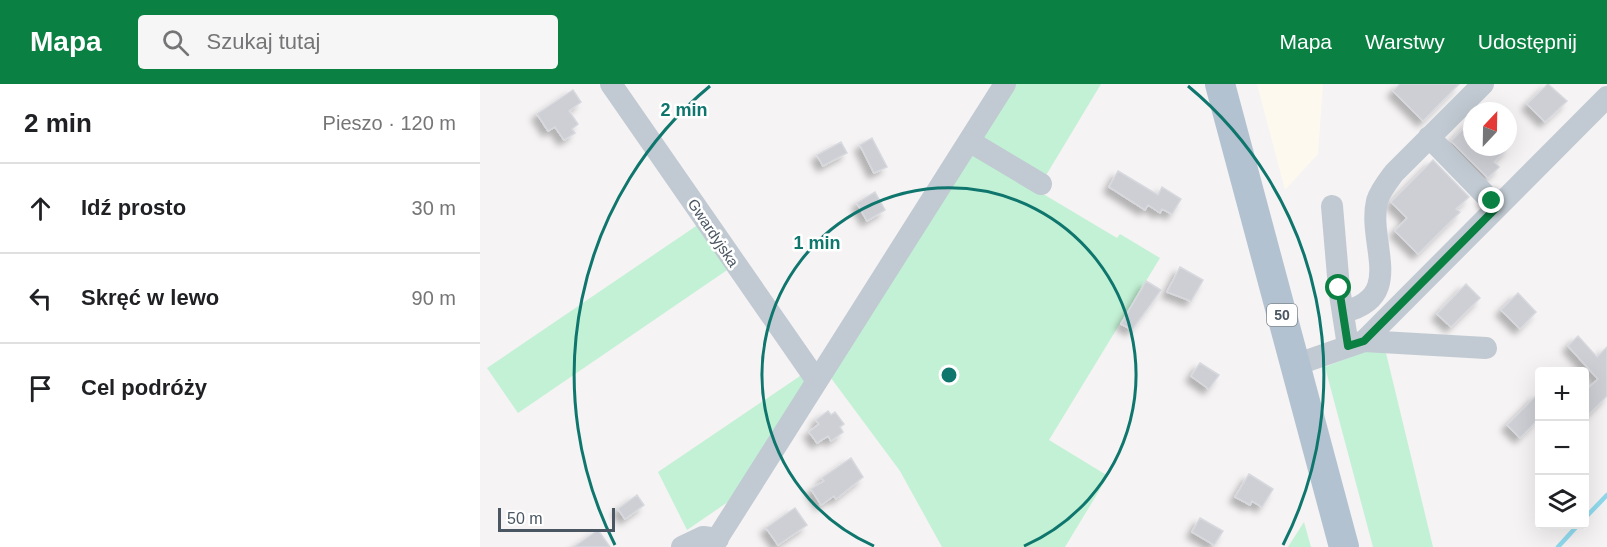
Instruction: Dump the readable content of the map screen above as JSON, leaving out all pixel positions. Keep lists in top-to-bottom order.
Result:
{
  "streets": {
    "main road": ["50"],
    "street": ["Gwardyjska"]
  },
  "scale_bar": "50 m",
  "north": "top",
  "page": {
    "header": "Mapa",
    "search": "Szukaj tutaj",
    "nav": ["Mapa", "Warstwy", "Udostępnij"],
    "heading": ["2 min", "Pieszo · 120 m"],
    "list": [
      ["Idź prosto", "30 m"],
      ["Skręć w lewo", "90 m"],
      "Cel podróży"
    ],
    "map_buttons": ["+", "−"],
    "scale": "50 m"
  },
  "rings": ["2 min", "1 min"]
}
